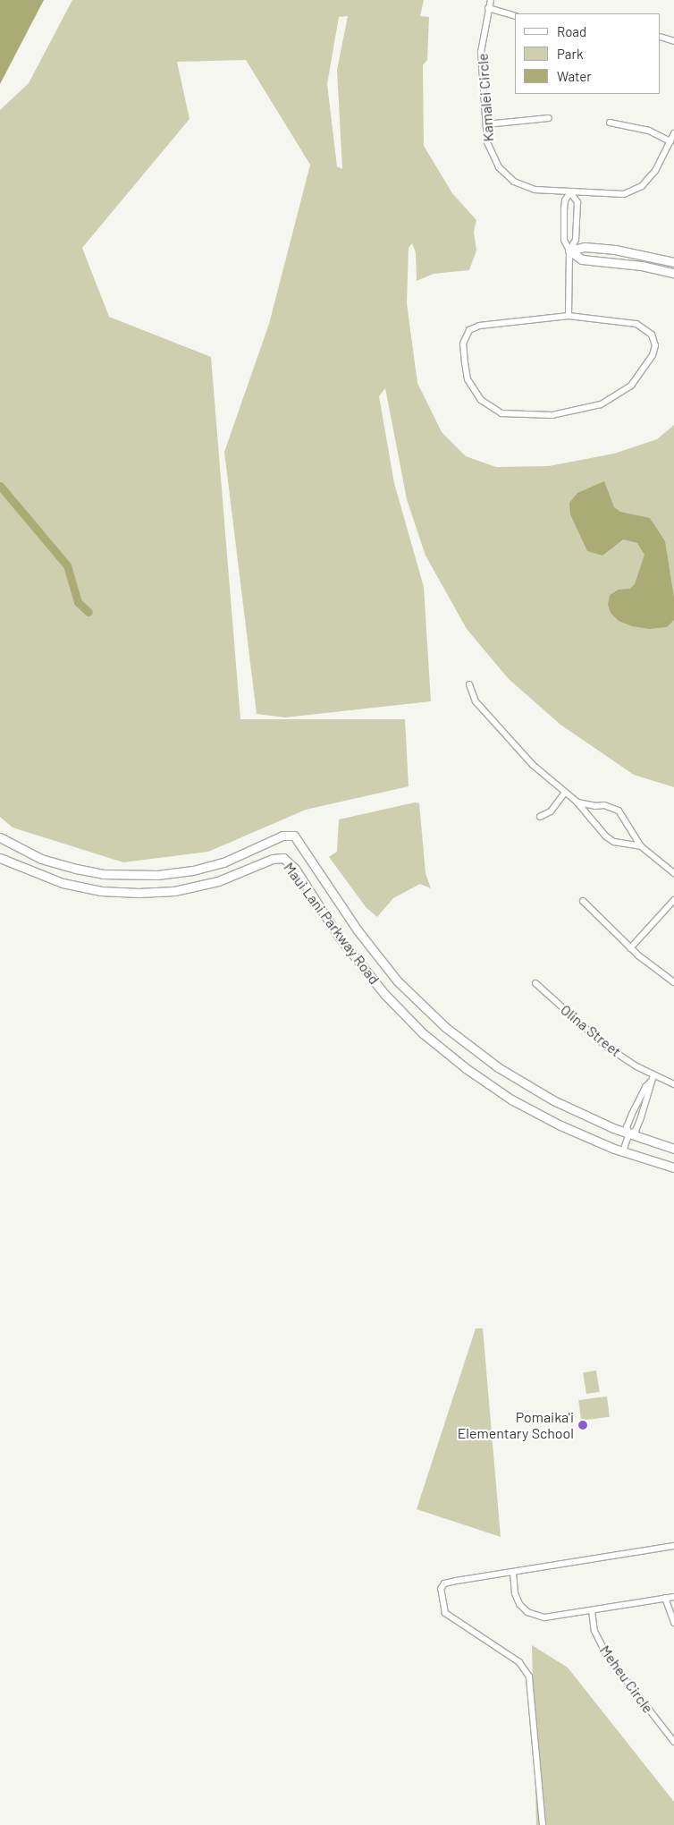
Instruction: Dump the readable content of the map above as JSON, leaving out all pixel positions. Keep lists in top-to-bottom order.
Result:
{
  "streets": {
    "main road": ["Maui Lani Parkway Road"],
    "street": ["Kamalei Circle", "Olina Street", "Meheu Circle"]
  },
  "places": ["Pomaika'i Elementary School"],
  "legend": ["Road", "Park", "Water"]
}
